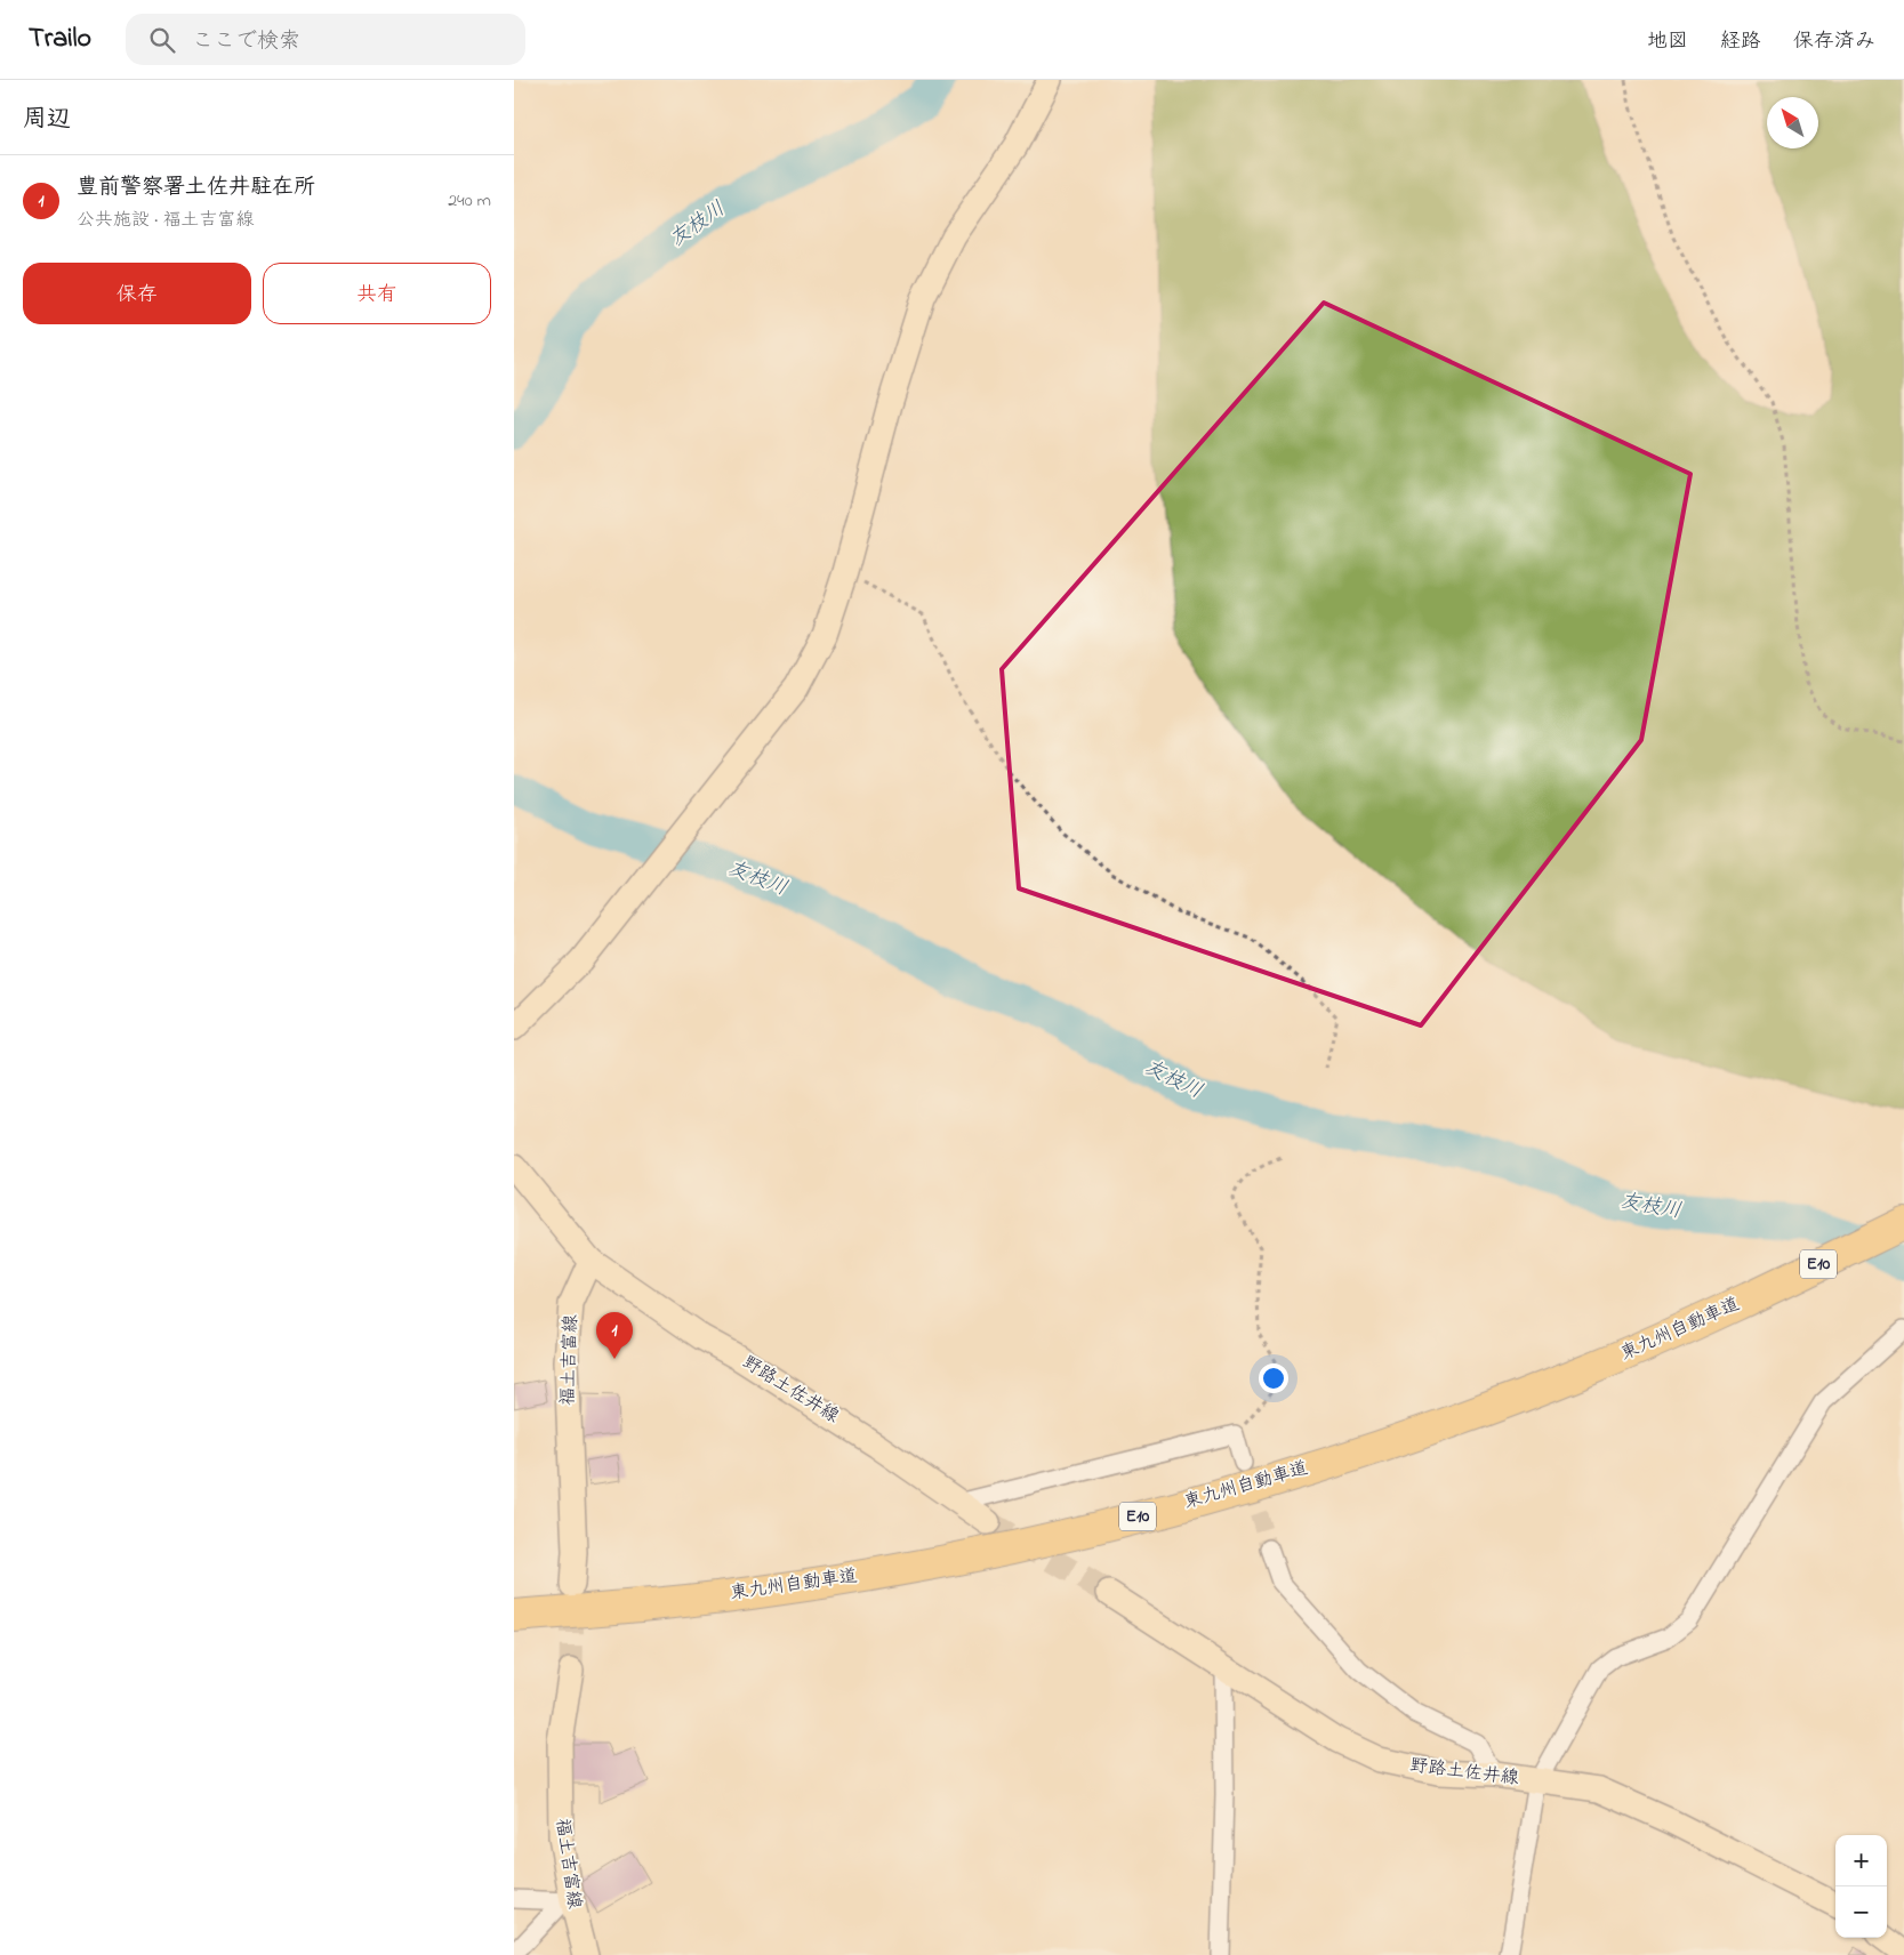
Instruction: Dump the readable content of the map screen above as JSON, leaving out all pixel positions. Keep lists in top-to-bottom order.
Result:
{
  "streets": {
    "highway": ["E10", "東九州自動車道"],
    "main road": ["福土吉富線", "野路土佐井線"]
  },
  "crossings": [
    ["福土吉富線", "野路土佐井線"]
  ],
  "water": ["友枝川"],
  "north": "top left",
  "page": {
    "header": "Trailo",
    "search": "ここで検索",
    "nav": ["地図", "経路", "保存済み"],
    "heading": "周辺",
    "list": [
      {
        "mark": "1",
        "name": "豊前警察署土佐井駐在所",
        "note": "公共施設 · 福土吉富線",
        "value": "240 m"
      }
    ],
    "buttons": ["保存", "共有"],
    "pins": "1",
    "map_buttons": ["+", "−"]
  }
}
